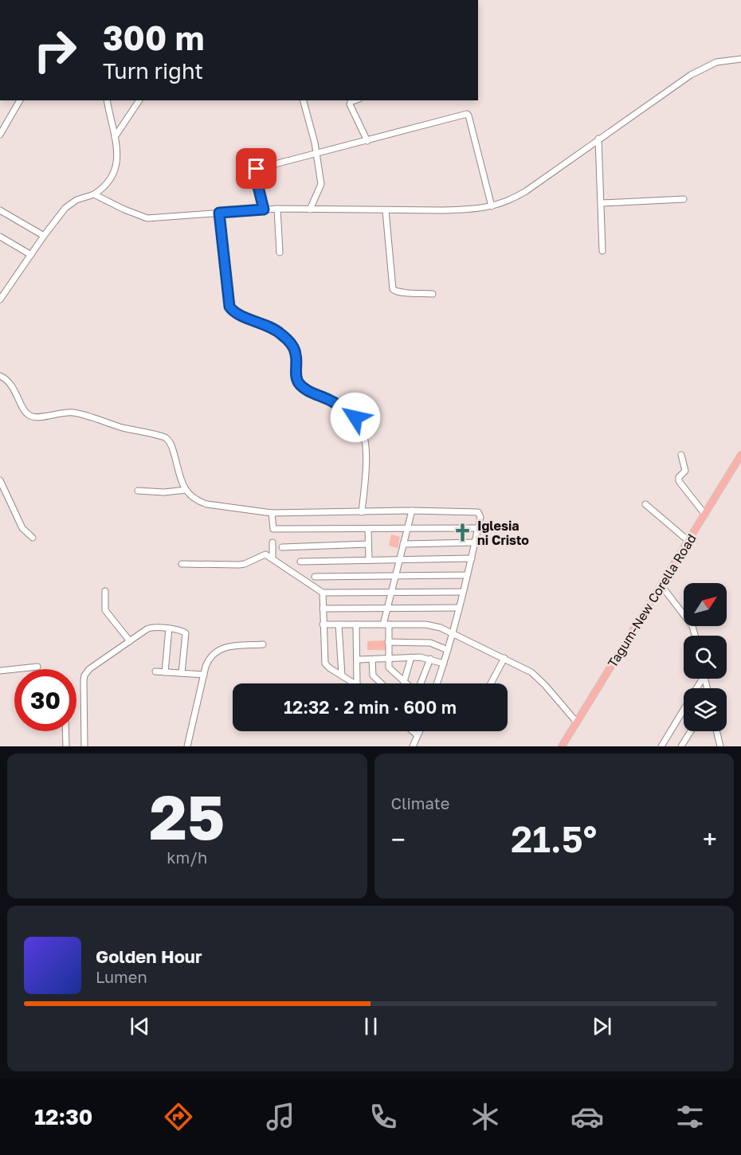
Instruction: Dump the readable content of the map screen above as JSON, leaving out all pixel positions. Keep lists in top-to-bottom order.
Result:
{
  "streets": {
    "main road": ["Tagum-New Corella Road"]
  },
  "places": {
    "church": ["Iglesia ni Cristo"]
  },
  "north": "top right",
  "page": {
    "turn": ["300 m", "Turn right"],
    "limit": "30",
    "trip": "12:32 · 2 min · 600 m",
    "tile": [
      ["25", "km/h"],
      "Climate"
    ],
    "heat": ["−", "21.5°", "+"],
    "song": ["Golden Hour", "Lumen"],
    "tabs": "12:30"
  }
}
